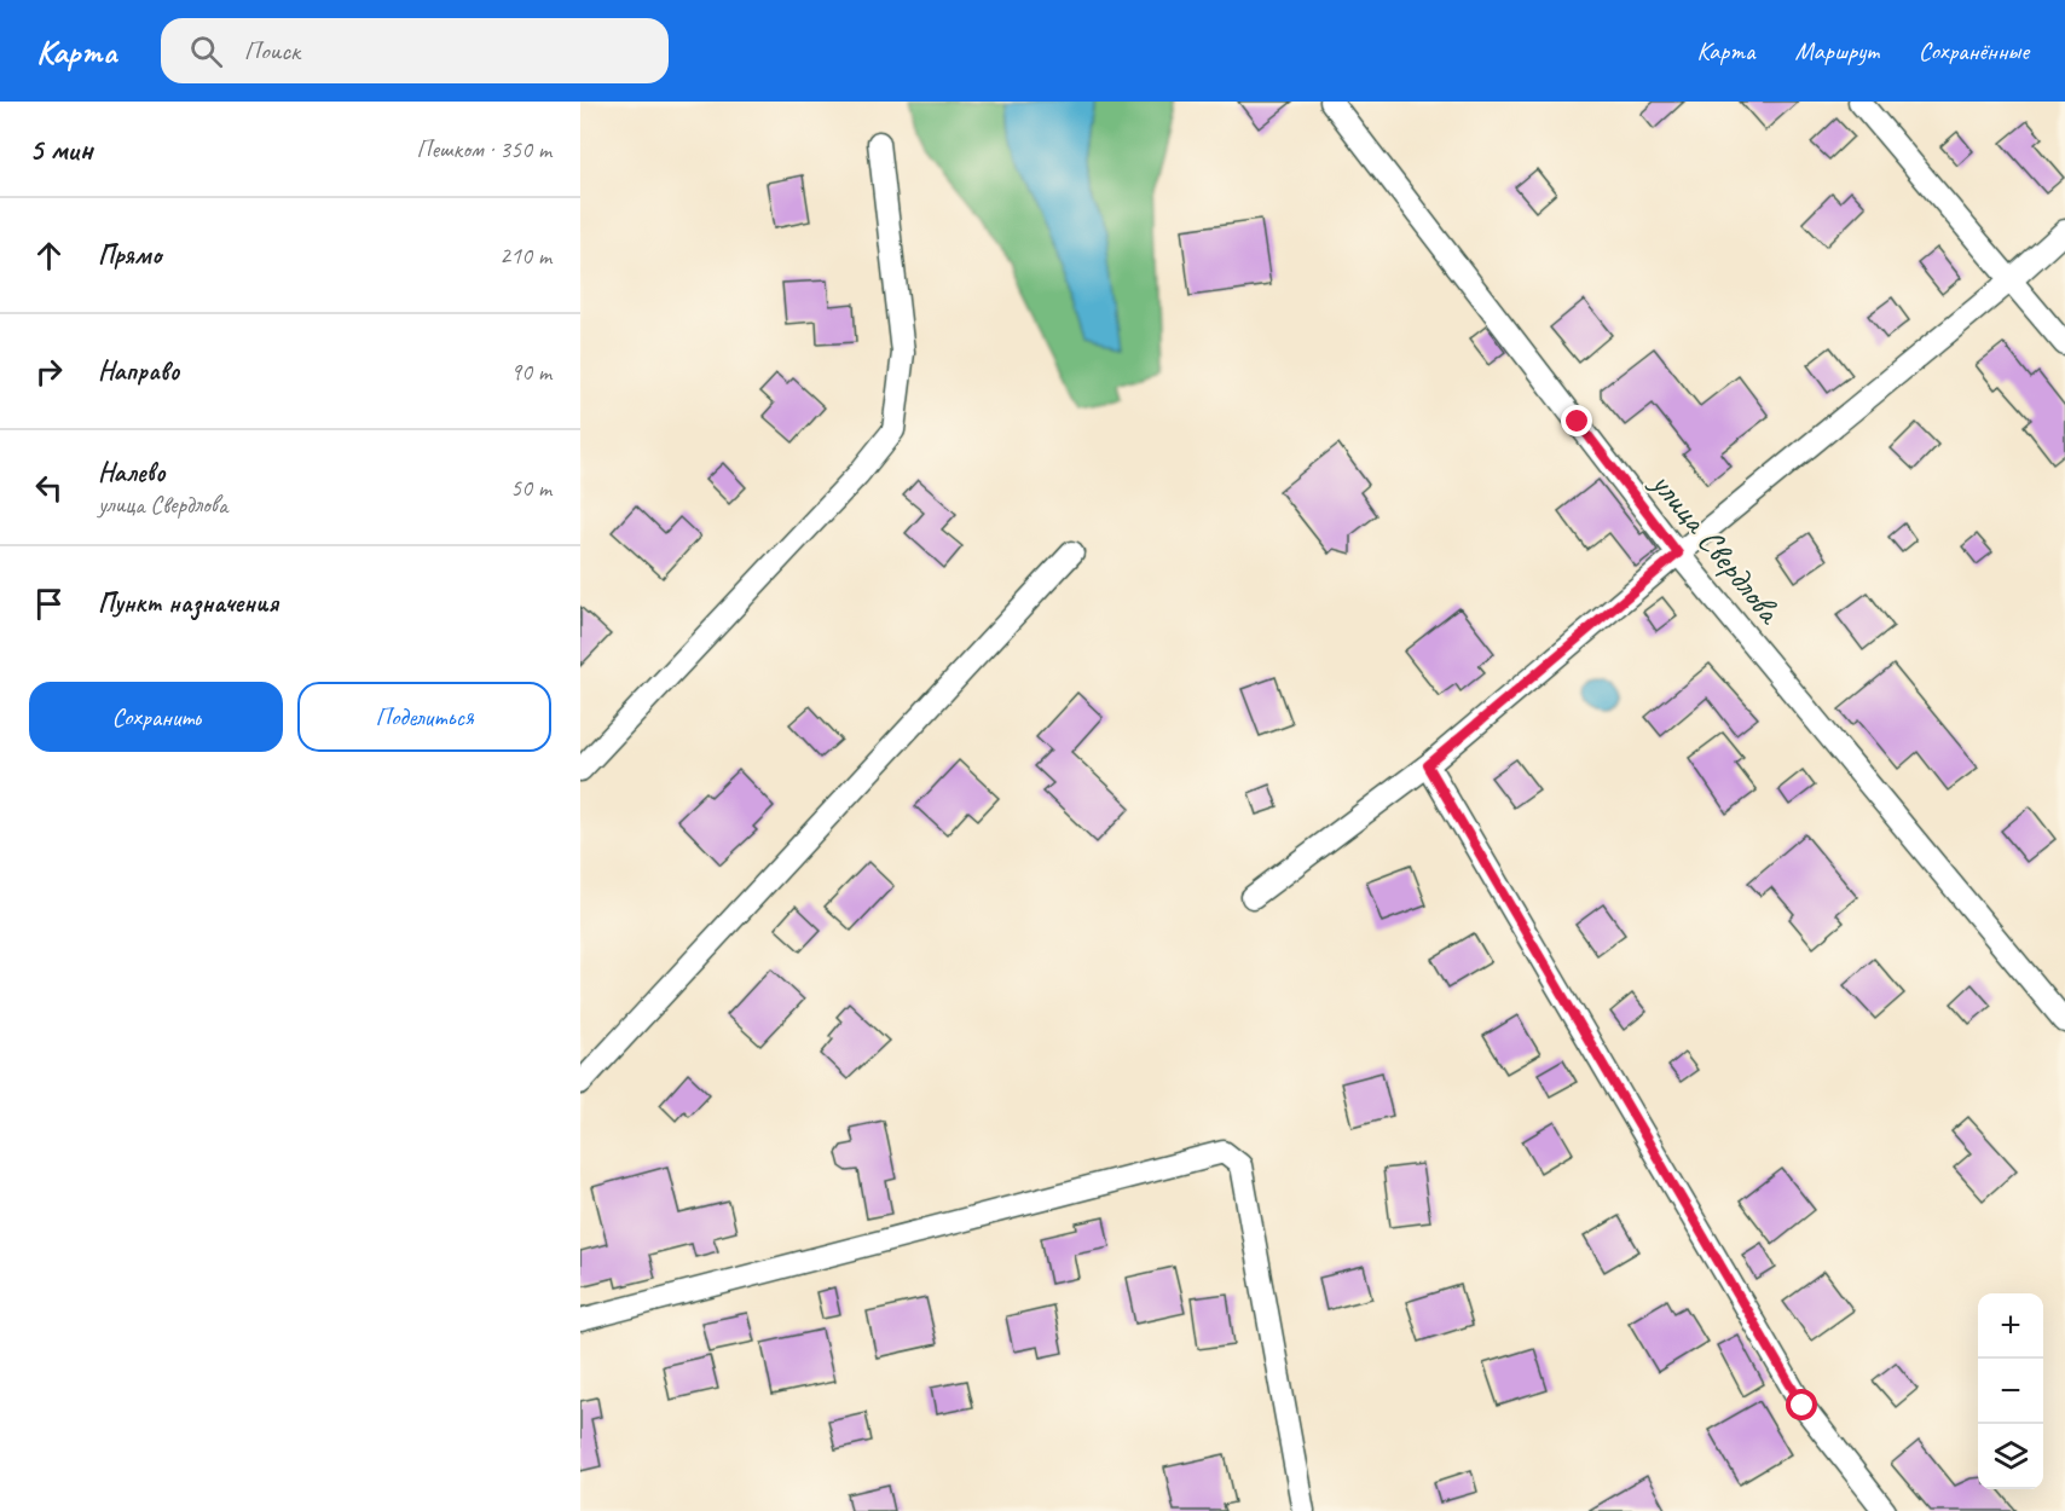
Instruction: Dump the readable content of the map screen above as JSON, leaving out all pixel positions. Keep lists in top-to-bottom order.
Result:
{
  "streets": {
    "street": ["улица Свердлова"]
  },
  "page": {
    "header": "Карта",
    "search": "Поиск",
    "nav": ["Карта", "Маршрут", "Сохранённые"],
    "heading": ["5 мин", "Пешком · 350 m"],
    "list": [
      ["Прямо", "210 m"],
      ["Направо", "90 m"],
      ["Налево", "улица Свердлова", "50 m"],
      "Пункт назначения"
    ],
    "buttons": ["Сохранить", "Поделиться"],
    "map_buttons": ["+", "−"]
  }
}
